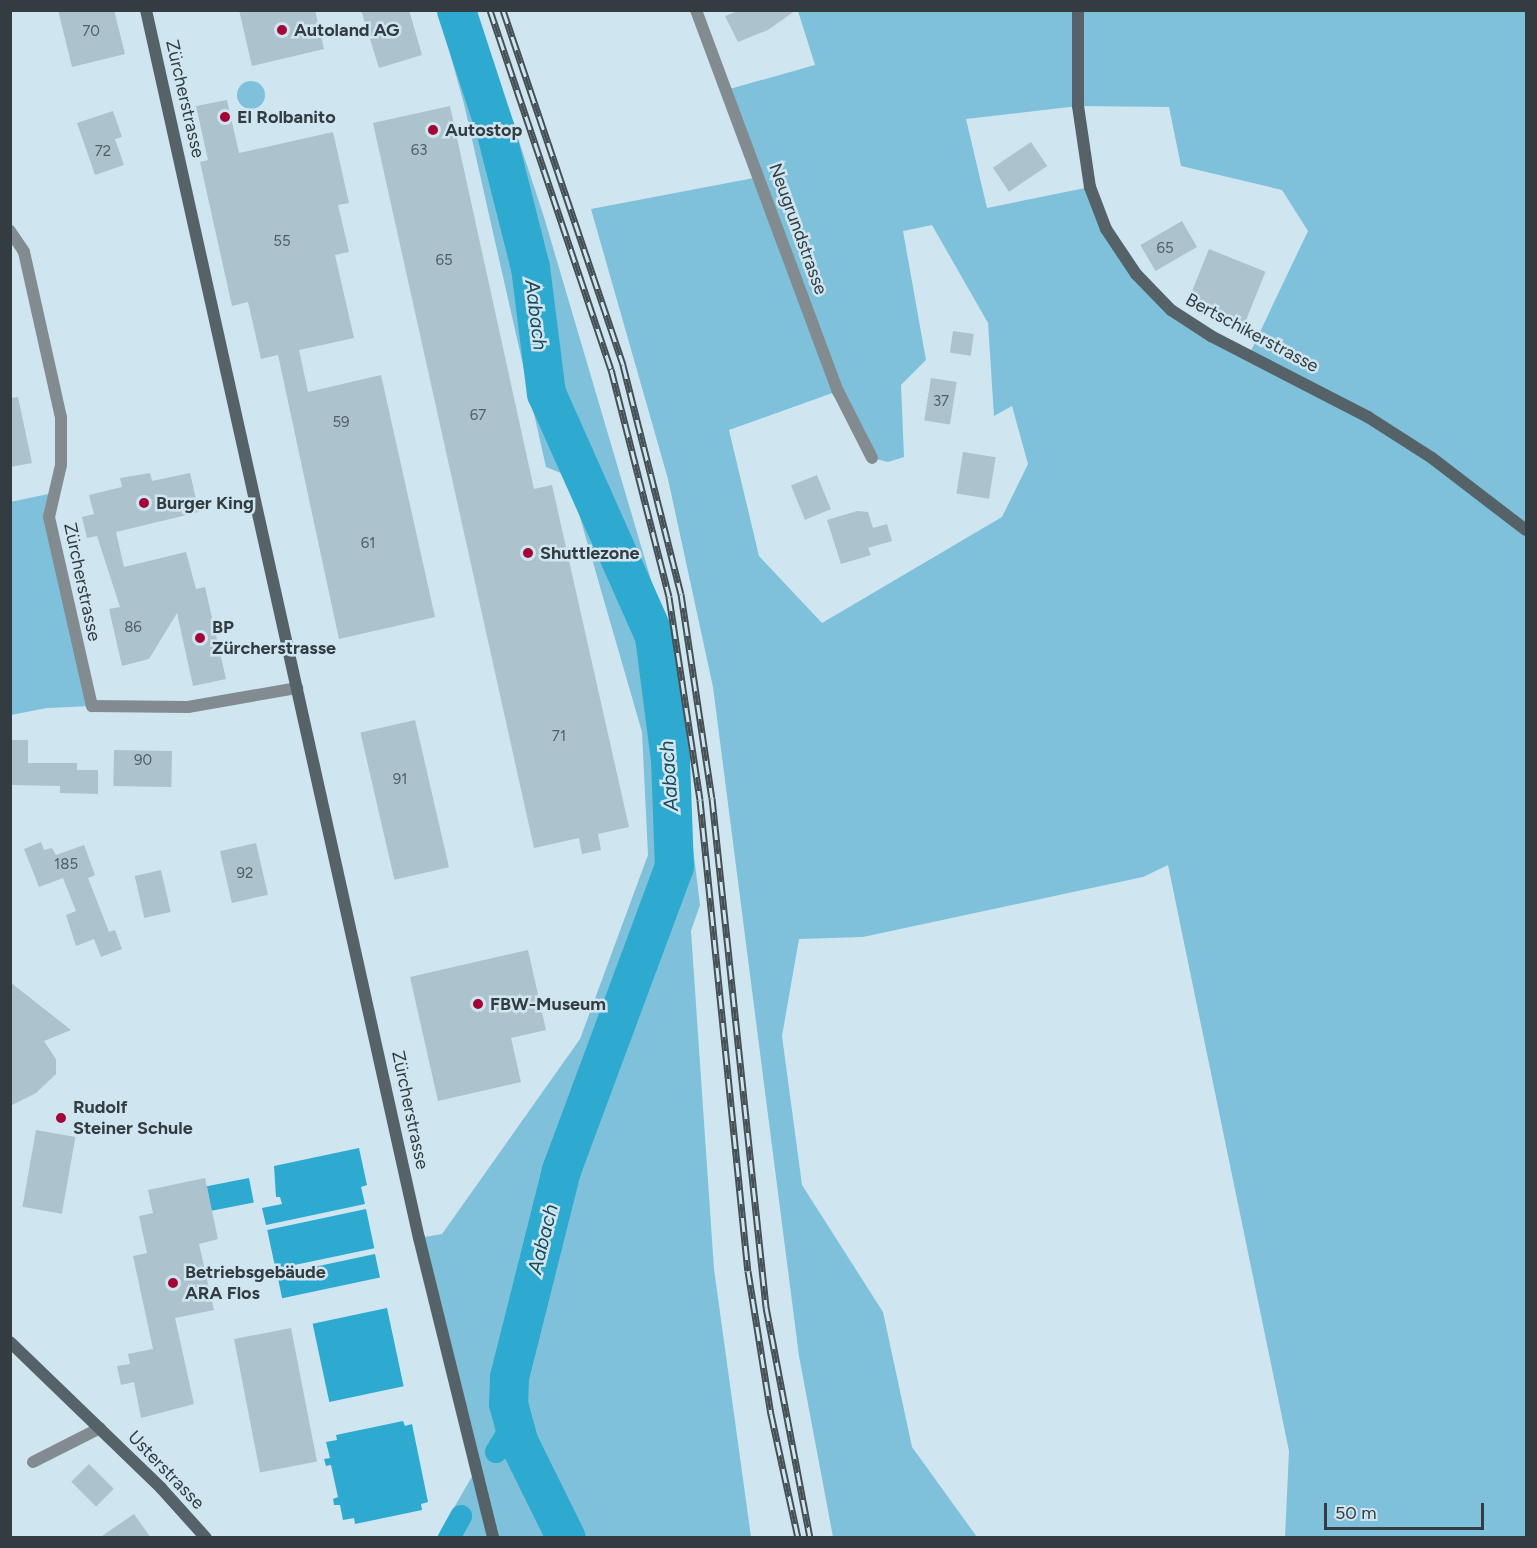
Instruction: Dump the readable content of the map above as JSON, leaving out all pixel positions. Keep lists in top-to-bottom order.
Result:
{
  "streets": {
    "main road": ["Zürcherstrasse", "Bertschikerstrasse", "Usterstrasse"],
    "street": ["Neugrundstrasse"]
  },
  "water": ["Aabach"],
  "places": [
    "Autoland AG",
    "El Rolbanito",
    "Autostop",
    "Burger King",
    "Shuttlezone",
    "BP Zürcherstrasse",
    "FBW-Museum",
    "Rudolf Steiner Schule",
    "Betriebsgebäude ARA Flos"
  ],
  "house_numbers": [
    "70",
    "63",
    "72",
    "55",
    "65",
    "65",
    "37",
    "67",
    "59",
    "61",
    "86",
    "71",
    "90",
    "91",
    "185",
    "92"
  ],
  "scale_bar": "50 m"
}
